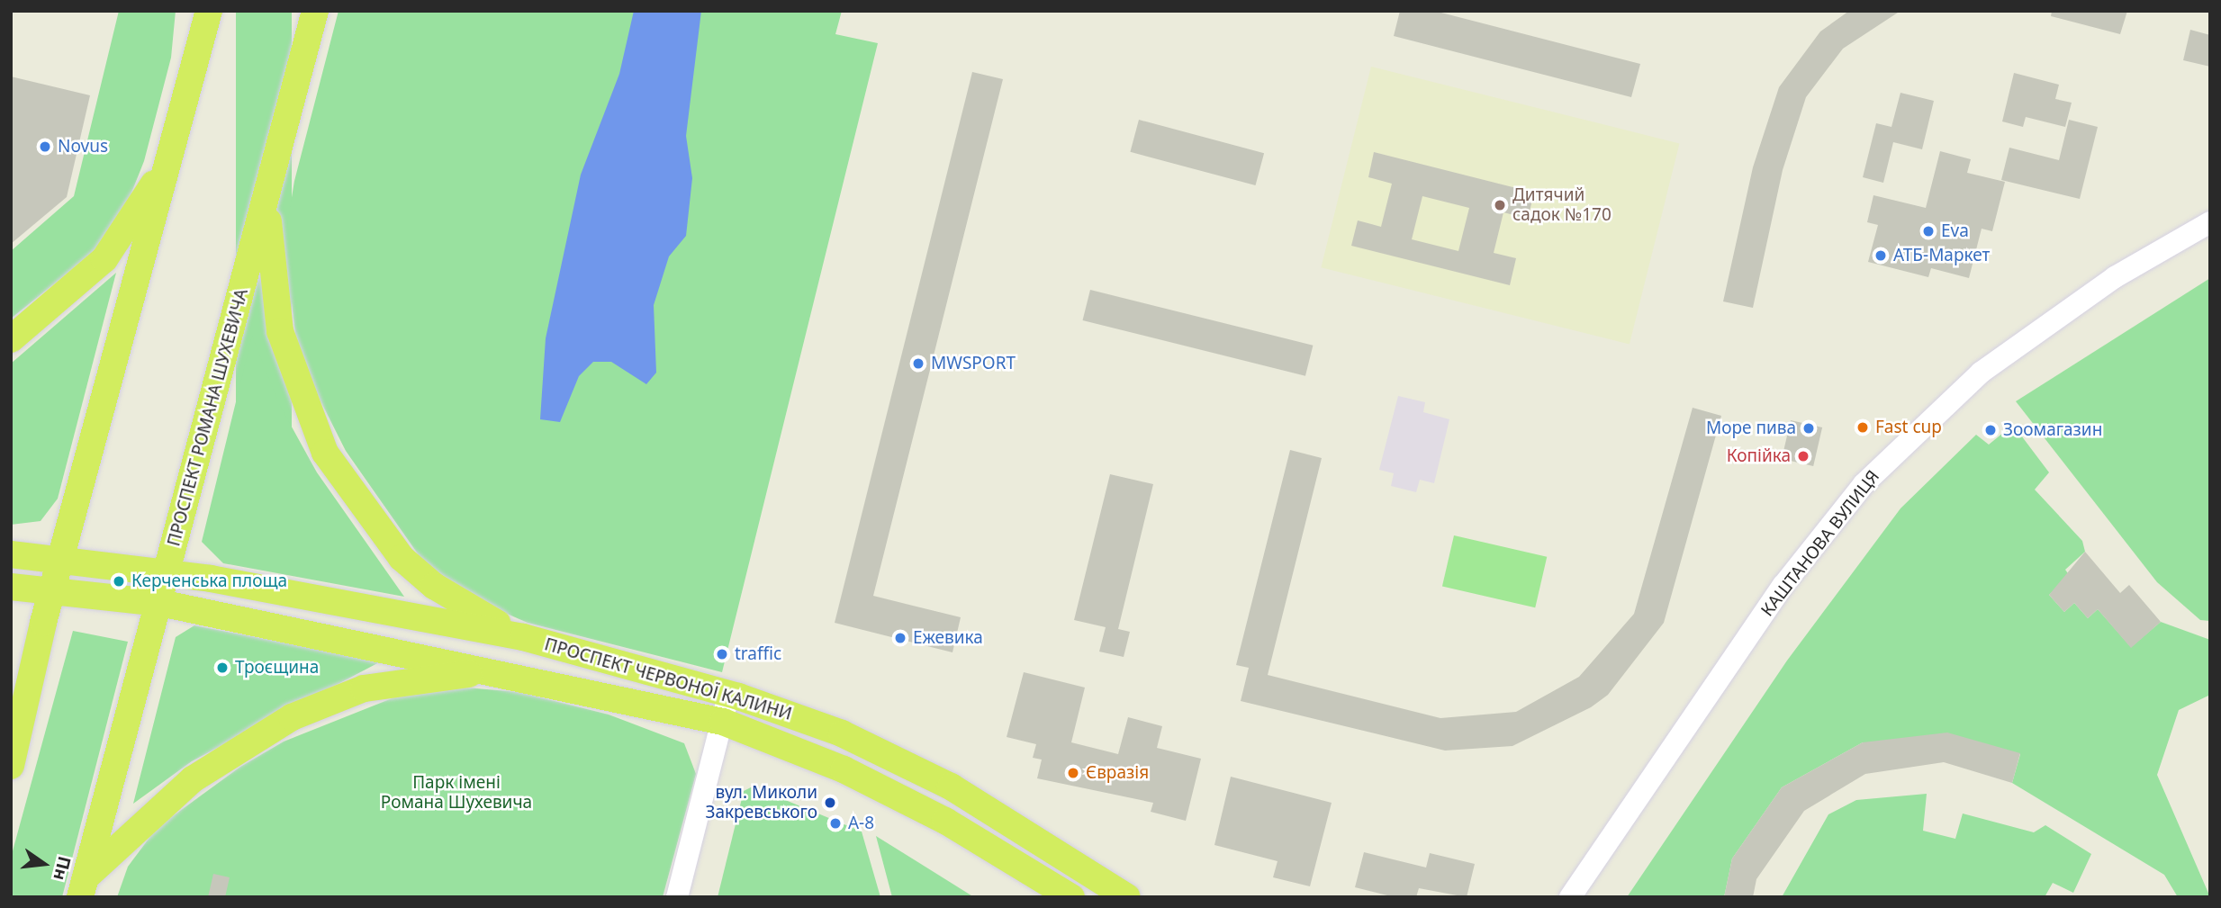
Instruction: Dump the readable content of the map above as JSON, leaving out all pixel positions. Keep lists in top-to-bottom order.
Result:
{
  "streets": {
    "main road": ["ПРОСПЕКТ РОМАНА ШУХЕВИЧА", "ПРОСПЕКТ ЧЕРВОНОЇ КАЛИНИ"],
    "street": ["КАШТАНОВА ВУЛИЦЯ"]
  },
  "crossings": [
    ["ПРОСПЕКТ РОМАНА ШУХЕВИЧА", "ПРОСПЕКТ ЧЕРВОНОЇ КАЛИНИ"]
  ],
  "parks": ["Парк імені Романа Шухевича"],
  "places": [
    "Novus",
    "Дитячий садок №170",
    "Eva",
    "АТБ-Маркет",
    "MWSPORT",
    "Fast cup",
    "Море пива",
    "Зоомагазин",
    "Копійка",
    "Керченська площа",
    "Ежевика",
    "traffic",
    "Троєщина",
    "Євразія",
    "вул. Миколи Закревського",
    "А-8"
  ],
  "north": "right"
}
